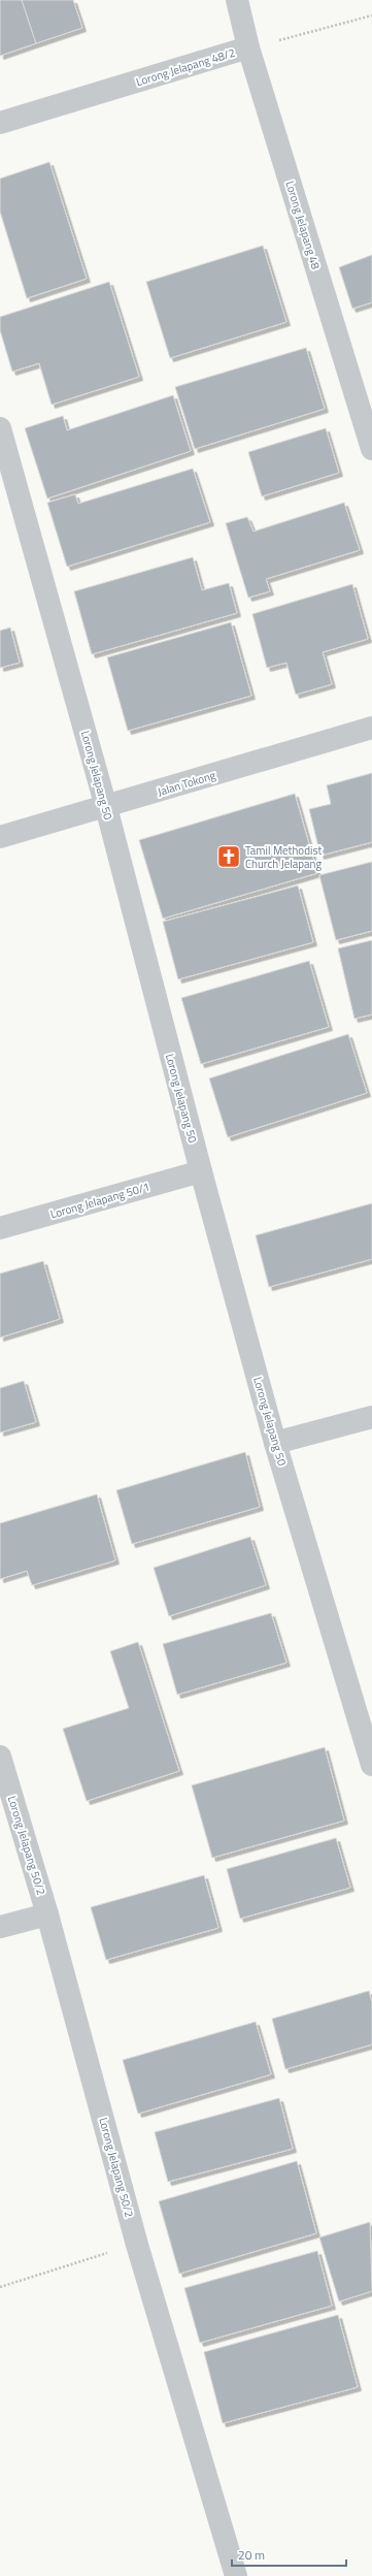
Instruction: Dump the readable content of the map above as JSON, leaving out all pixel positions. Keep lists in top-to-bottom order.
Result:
{
  "streets": {
    "street": [
      "Lorong Jelapang 48/2",
      "Lorong Jelapang 48",
      "Lorong Jelapang 50",
      "Jalan Tokong",
      "Lorong Jelapang 50/1",
      "Lorong Jelapang 50/2"
    ]
  },
  "crossings": [
    ["Lorong Jelapang 48/2", "Lorong Jelapang 48"],
    ["Lorong Jelapang 50", "Jalan Tokong"],
    ["Lorong Jelapang 50", "Lorong Jelapang 50/1"]
  ],
  "places": {
    "church": ["Tamil Methodist Church Jelapang"]
  },
  "scale_bar": "20 m"
}
